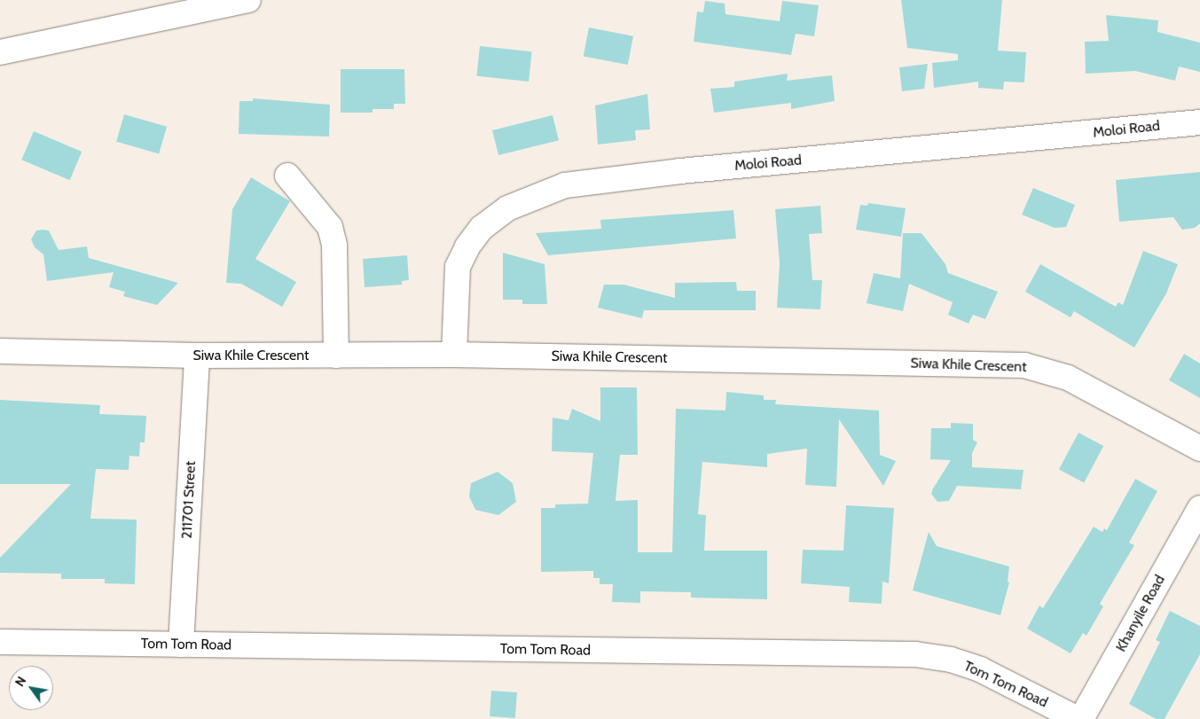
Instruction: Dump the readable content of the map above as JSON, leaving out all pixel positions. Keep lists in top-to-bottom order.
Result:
{
  "streets": {
    "street": [
      "Moloi Road",
      "Siwa Khile Crescent",
      "211701 Street",
      "Khanyile Road",
      "Tom Tom Road"
    ]
  },
  "crossings": [
    ["Moloi Road", "Siwa Khile Crescent"],
    ["Siwa Khile Crescent", "211701 Street"],
    ["211701 Street", "Tom Tom Road"]
  ],
  "north": "top left"
}
